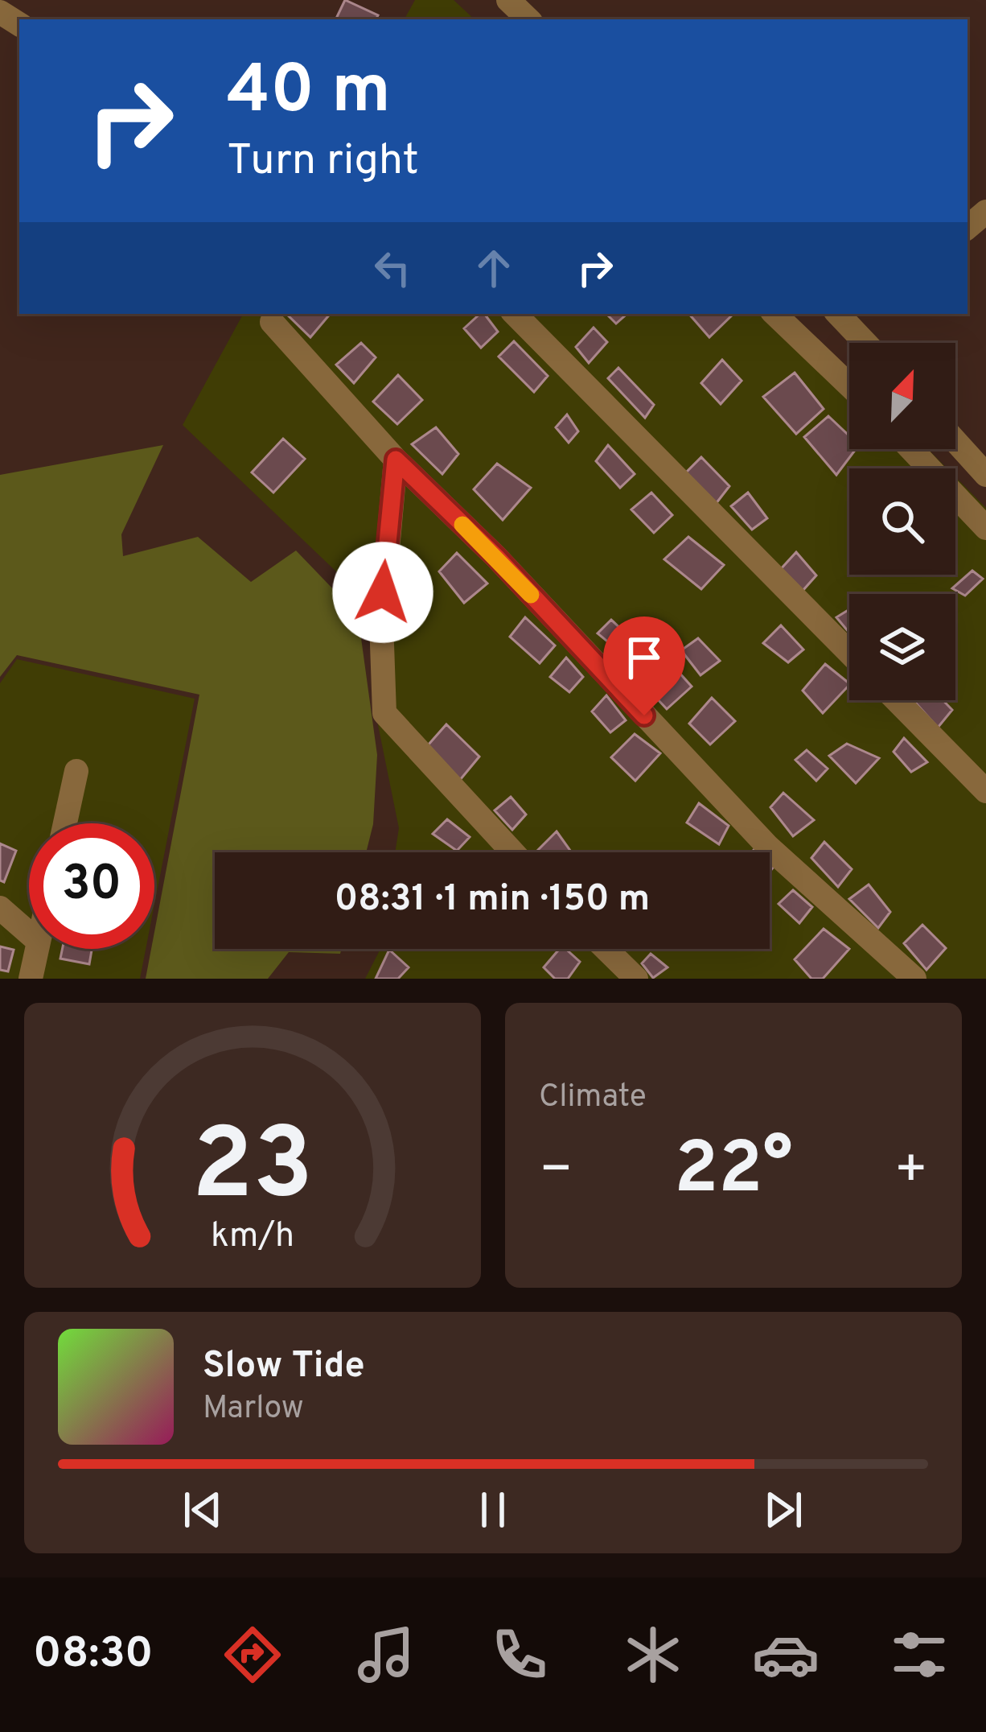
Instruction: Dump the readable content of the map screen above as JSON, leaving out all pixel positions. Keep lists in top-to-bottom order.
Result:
{
  "north": "top right",
  "page": {
    "turn": ["40 m", "Turn right"],
    "limit": "30",
    "trip": "08:31 · 1 min · 150 m",
    "tile": "Climate",
    "heat": ["−", "22°", "+"],
    "song": ["Slow Tide", "Marlow"],
    "tabs": "08:30",
    "gauge": ["23", "km/h"]
  }
}
